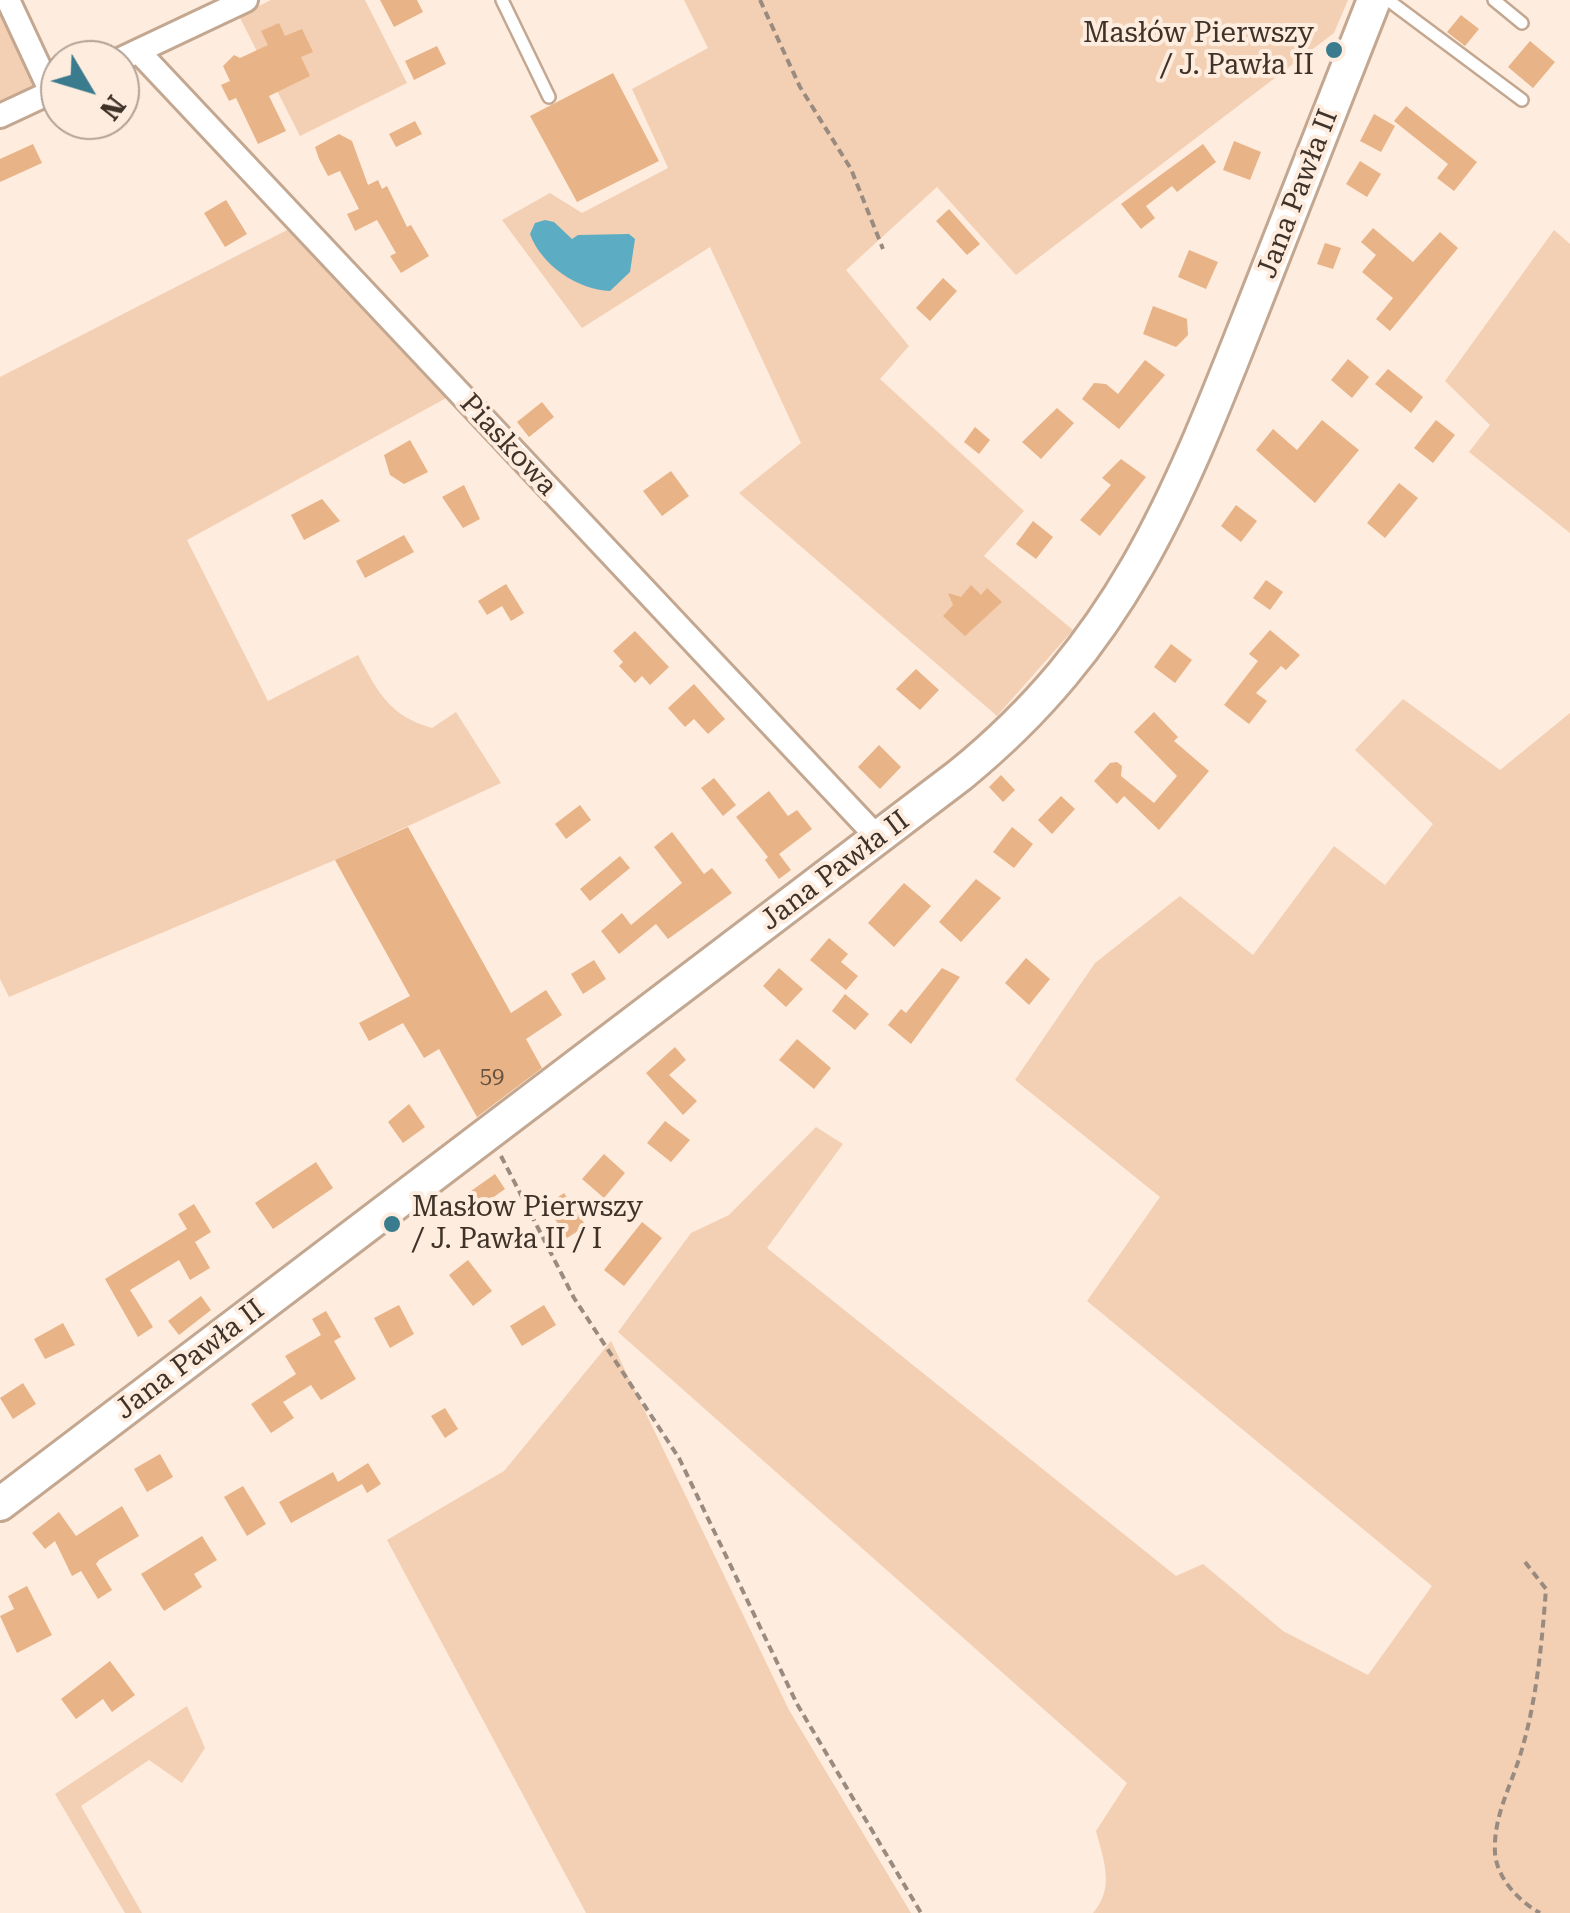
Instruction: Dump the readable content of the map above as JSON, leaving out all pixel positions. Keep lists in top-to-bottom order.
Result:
{
  "streets": {
    "main road": ["Jana Pawła II"],
    "street": ["Piaskowa"]
  },
  "crossings": [
    ["Jana Pawła II", "Piaskowa"]
  ],
  "places": ["Masłów Pierwszy / J. Pawła II", "Masłow Pierwszy / J. Pawła II / I"],
  "house_numbers": ["59"],
  "north": "bottom right"
}
